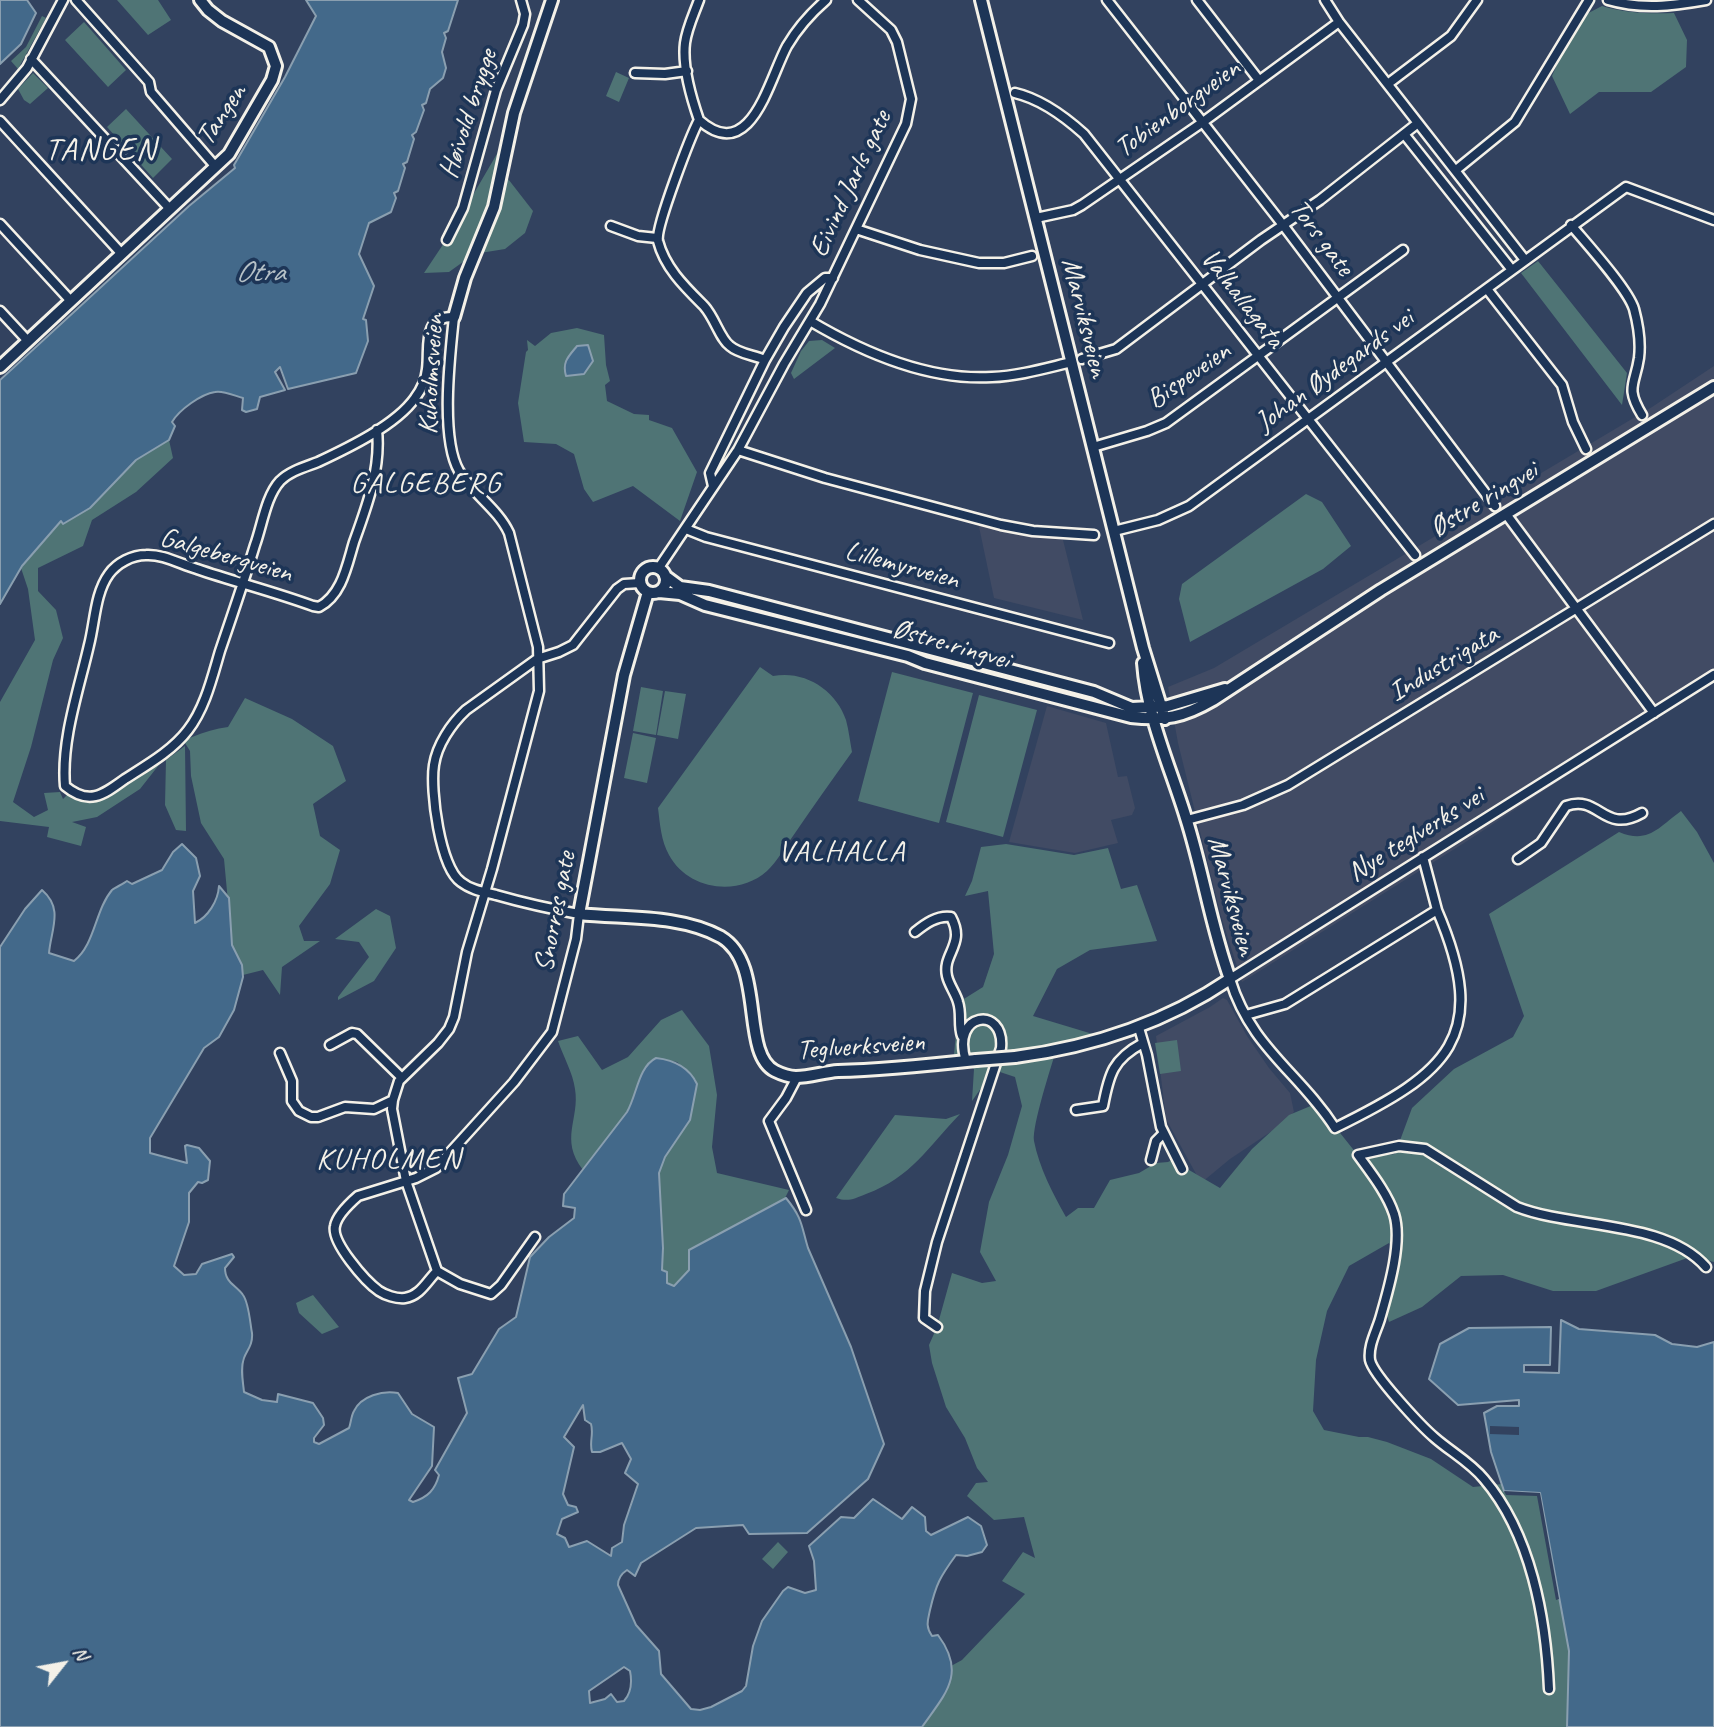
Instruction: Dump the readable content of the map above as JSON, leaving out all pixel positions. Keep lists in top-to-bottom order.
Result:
{
  "streets": {
    "street": [
      "Tobienborgveien",
      "Høivold brygge",
      "Tangen",
      "Eivind Jarls gate",
      "Tors gate",
      "Valhallagata",
      "Marviksveien",
      "Johan Øydegards vei",
      "Kuholmsveien",
      "Bispeveien",
      "Østre ringvei",
      "Galgebergveien",
      "Lillemyrveien",
      "Industrigata",
      "Nye teglverks vei",
      "Snorres gate",
      "Teglverksveien"
    ]
  },
  "crossings": [
    ["Tobienborgveien", "Tors gate"],
    ["Tobienborgveien", "Valhallagata"],
    ["Tobienborgveien", "Marviksveien"],
    ["Eivind Jarls gate", "Østre ringvei"],
    ["Eivind Jarls gate", "Lillemyrveien"],
    ["Eivind Jarls gate", "Snorres gate"],
    ["Tors gate", "Johan Øydegards vei"],
    ["Tors gate", "Bispeveien"],
    ["Valhallagata", "Johan Øydegards vei"],
    ["Valhallagata", "Bispeveien"],
    ["Marviksveien", "Johan Øydegards vei"],
    ["Marviksveien", "Bispeveien"],
    ["Marviksveien", "Østre ringvei"],
    ["Marviksveien", "Industrigata"],
    ["Marviksveien", "Nye teglverks vei"],
    ["Kuholmsveien", "Teglverksveien"],
    ["Østre ringvei", "Snorres gate"],
    ["Nye teglverks vei", "Teglverksveien"],
    ["Snorres gate", "Teglverksveien"]
  ],
  "districts": [
    "TANGEN",
    "GALGEBERG",
    "VALHALLA",
    "KUHOLMEN"
  ],
  "water": ["Otra"],
  "north": "top right"
}
